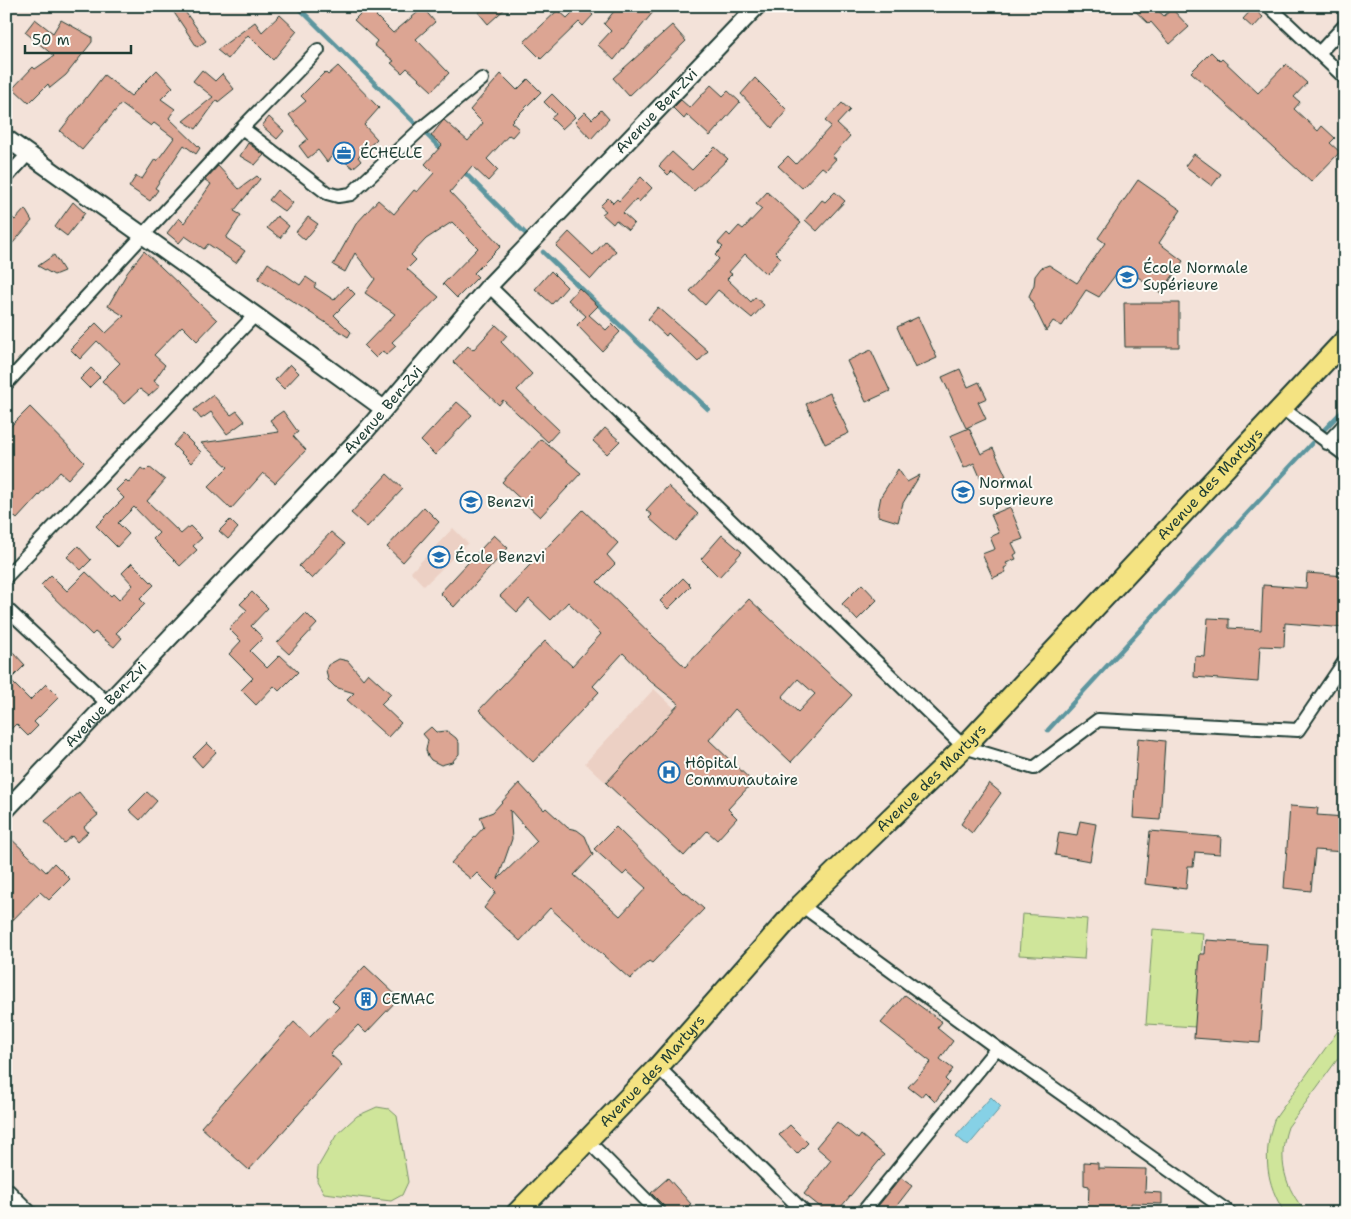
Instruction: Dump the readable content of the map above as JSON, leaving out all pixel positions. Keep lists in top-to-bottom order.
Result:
{
  "streets": {
    "main road": ["Avenue des Martyrs"],
    "street": ["Avenue Ben-Zvi"]
  },
  "places": {
    "office": ["ÉCHELLE"],
    "school or university": [
      "École Normale Supérieure",
      "Normal superieure",
      "Benzvi",
      "École Benzvi"
    ],
    "hospital": ["Hôpital Communautaire"],
    "building": ["CEMAC"]
  },
  "scale_bar": "50 m"
}
